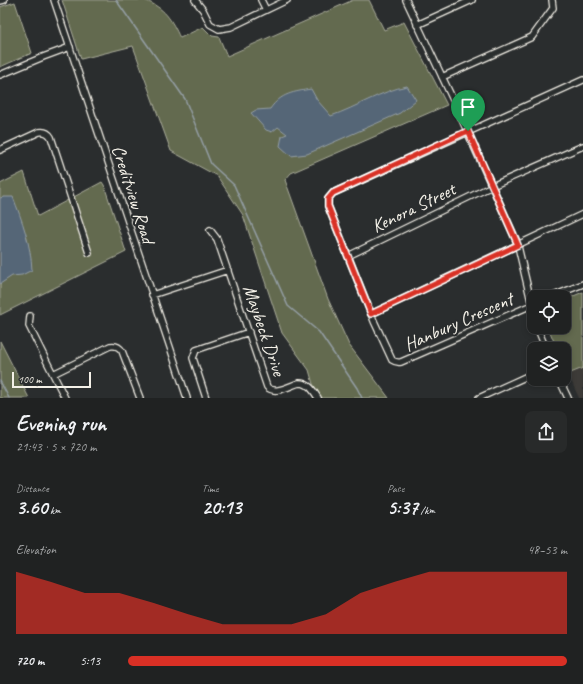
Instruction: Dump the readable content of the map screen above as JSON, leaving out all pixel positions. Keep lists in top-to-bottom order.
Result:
{
  "streets": {
    "street": [
      "Creditview Road",
      "Kenora Street",
      "Hanbury Crescent",
      "Maybeck Drive"
    ]
  },
  "crossings": [
    ["Kenora Street", "Hanbury Crescent"]
  ],
  "scale_bar": "100 m",
  "page": {
    "scale": "100 m",
    "heading": ["Evening run", "21:43 · 5 × 720 m"],
    "stats": [
      ["Distance", "3.60 km"],
      ["Time", "20:13"],
      ["Pace", "5:37 /km"]
    ],
    "chart": ["Elevation", "48–53 m"],
    "list": [
      {
        "name": "720 m",
        "note": "5:13"
      }
    ]
  }
}
